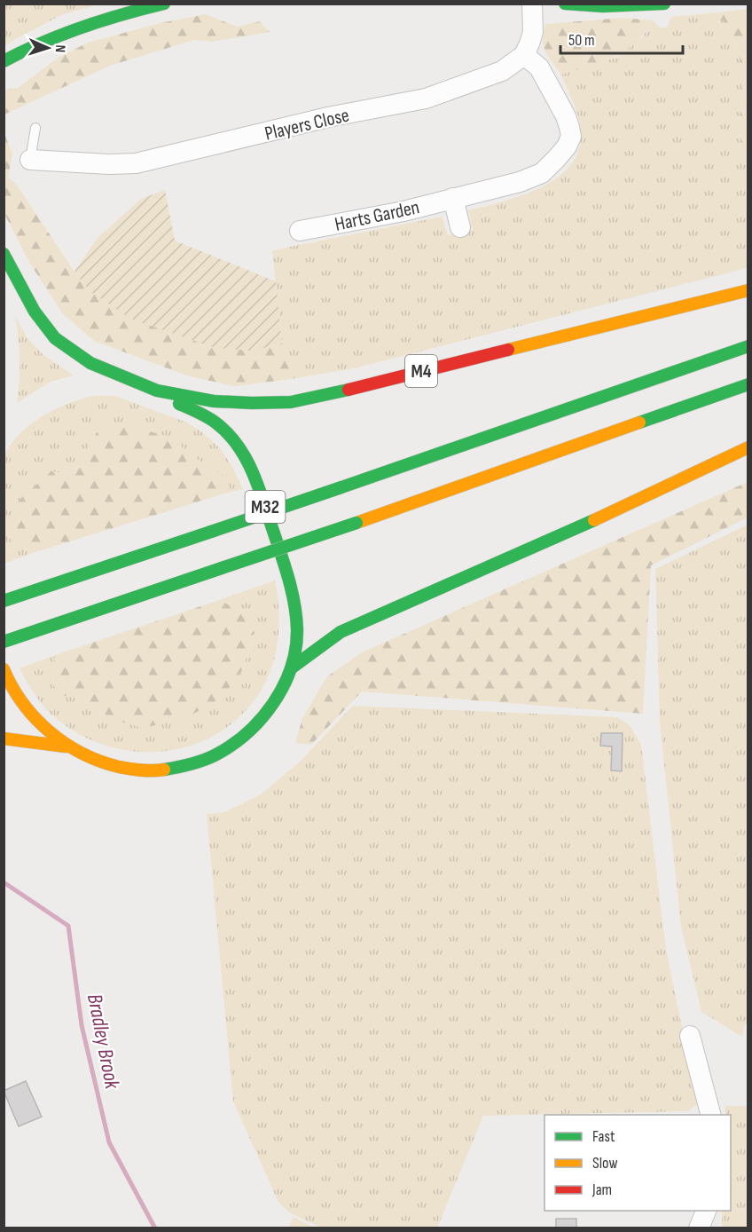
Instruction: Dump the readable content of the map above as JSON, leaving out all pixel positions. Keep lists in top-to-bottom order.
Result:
{
  "streets": {
    "main road": ["M4", "M32"],
    "street": ["Players Close", "Harts Garden"]
  },
  "crossings": [
    ["Players Close", "Harts Garden"],
    ["M4", "M32"]
  ],
  "water": ["Bradley Brook"],
  "legend": ["Fast", "Slow", "Jam"],
  "scale_bar": "50 m",
  "north": "right"
}
